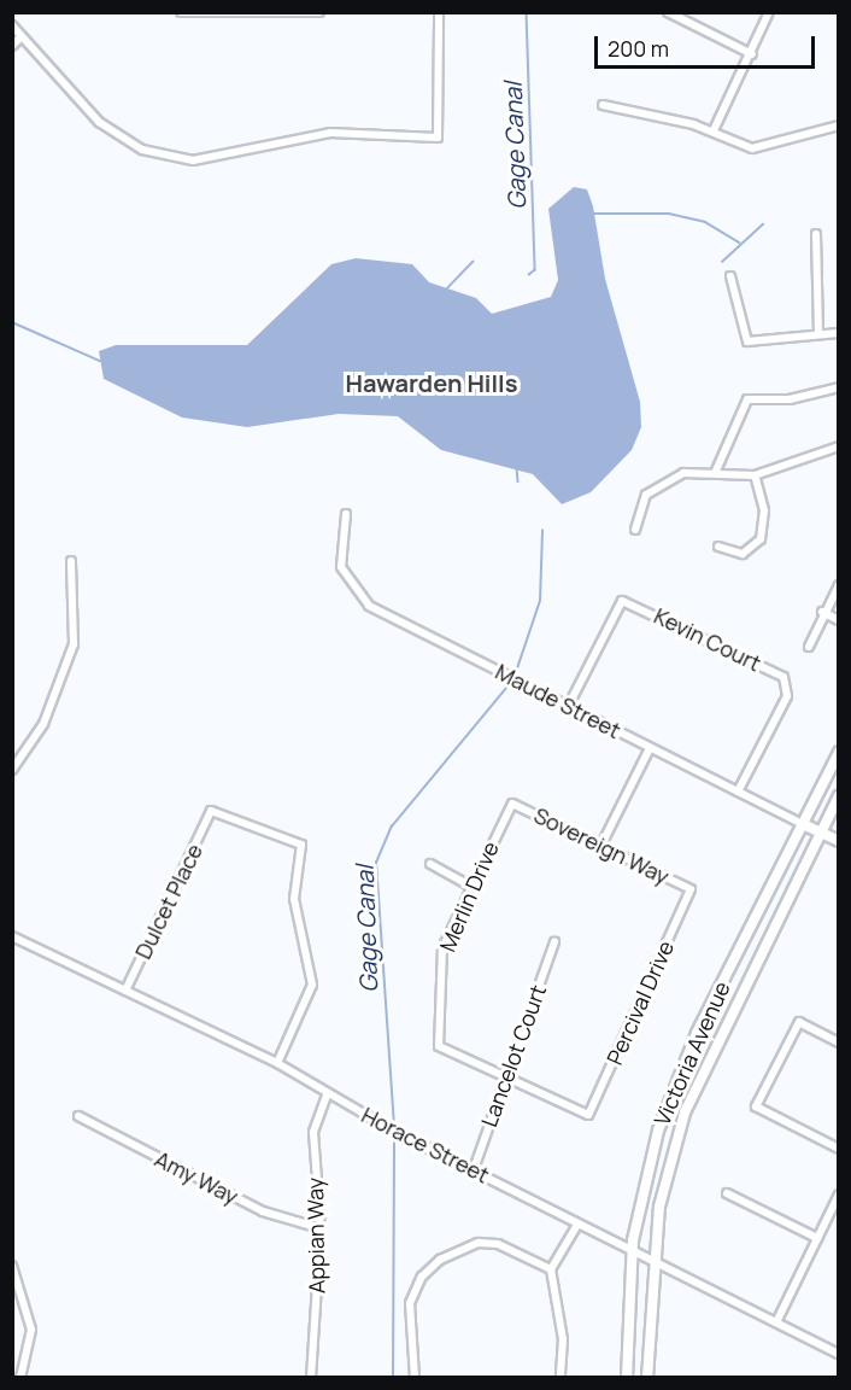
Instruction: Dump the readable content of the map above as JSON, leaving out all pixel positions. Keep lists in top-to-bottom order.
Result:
{
  "streets": {
    "main road": ["Victoria Avenue"],
    "street": [
      "Kevin Court",
      "Maude Street",
      "Sovereign Way",
      "Merlin Drive",
      "Dulcet Place",
      "Percival Drive",
      "Lancelot Court",
      "Horace Street",
      "Amy Way",
      "Appian Way"
    ]
  },
  "crossings": [
    ["Kevin Court", "Maude Street"],
    ["Maude Street", "Victoria Avenue"],
    ["Sovereign Way", "Merlin Drive"],
    ["Sovereign Way", "Percival Drive"],
    ["Merlin Drive", "Percival Drive"],
    ["Merlin Drive", "Lancelot Court"],
    ["Dulcet Place", "Horace Street"],
    ["Victoria Avenue", "Horace Street"],
    ["Lancelot Court", "Horace Street"],
    ["Horace Street", "Appian Way"],
    ["Amy Way", "Appian Way"]
  ],
  "districts": ["Hawarden Hills"],
  "water": ["Gage Canal"],
  "scale_bar": "200 m"
}
